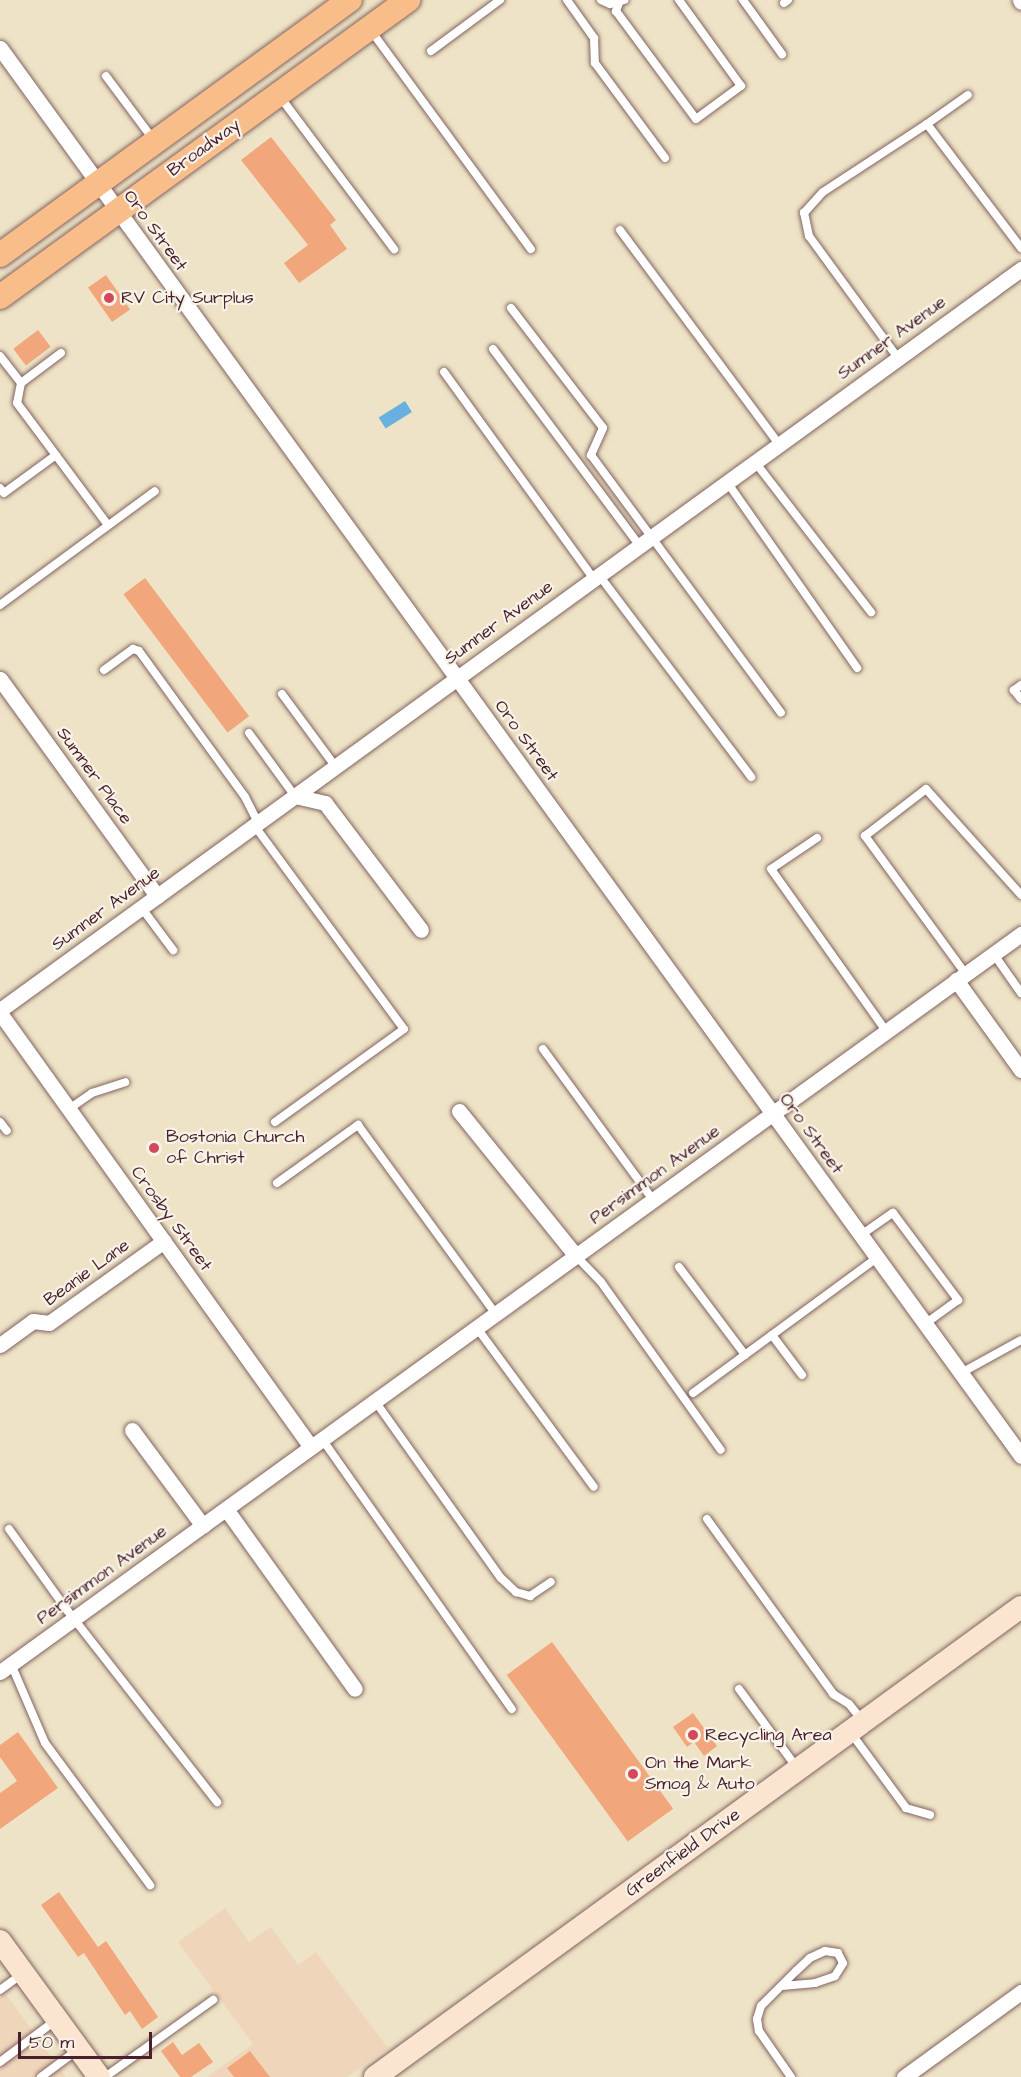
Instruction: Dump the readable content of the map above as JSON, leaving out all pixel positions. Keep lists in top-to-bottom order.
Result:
{
  "streets": {
    "main road": ["Broadway", "Greenfield Drive"],
    "street": [
      "Oro Street",
      "Sumner Avenue",
      "Sumner Place",
      "Persimmon Avenue",
      "Crosby Street",
      "Beanie Lane"
    ]
  },
  "crossings": [
    ["Broadway", "Oro Street"],
    ["Oro Street", "Sumner Avenue"],
    ["Oro Street", "Persimmon Avenue"],
    ["Sumner Avenue", "Sumner Place"],
    ["Sumner Avenue", "Crosby Street"],
    ["Persimmon Avenue", "Crosby Street"],
    ["Crosby Street", "Beanie Lane"]
  ],
  "places": [
    "RV City Surplus",
    "Bostonia Church of Christ",
    "Recycling Area",
    "On the Mark Smog & Auto"
  ],
  "scale_bar": "50 m"
}
